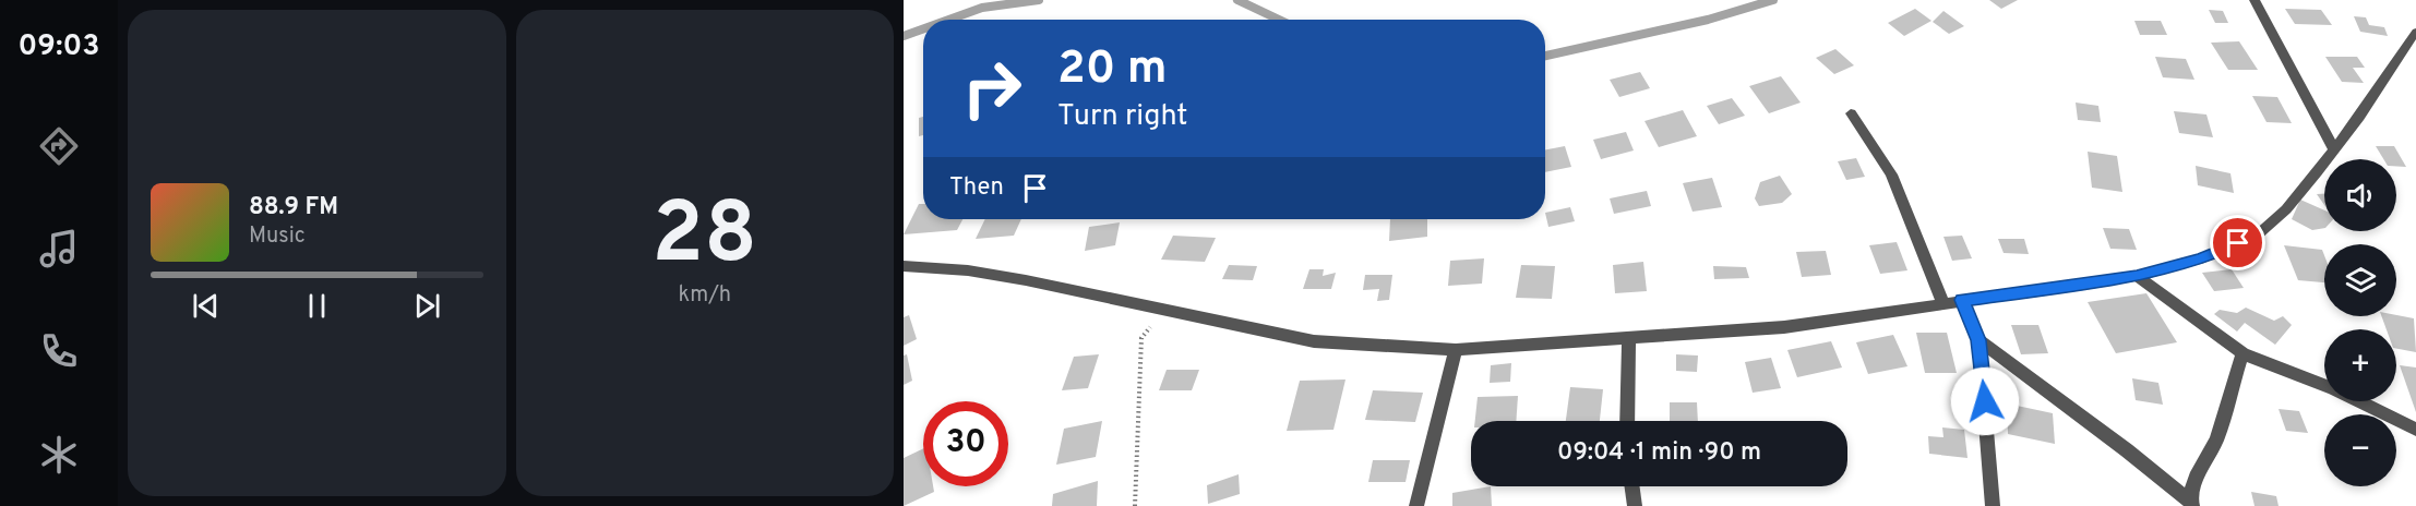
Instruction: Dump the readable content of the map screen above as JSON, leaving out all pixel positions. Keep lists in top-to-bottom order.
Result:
{
  "page": {
    "tabs": "09:03",
    "tile": ["28", "km/h"],
    "turn": ["20 m", "Turn right"],
    "then": "Then",
    "map_buttons": ["+", "−"],
    "song": ["88.9 FM", "Music"],
    "limit": "30",
    "trip": "09:04 · 1 min · 90 m"
  }
}
